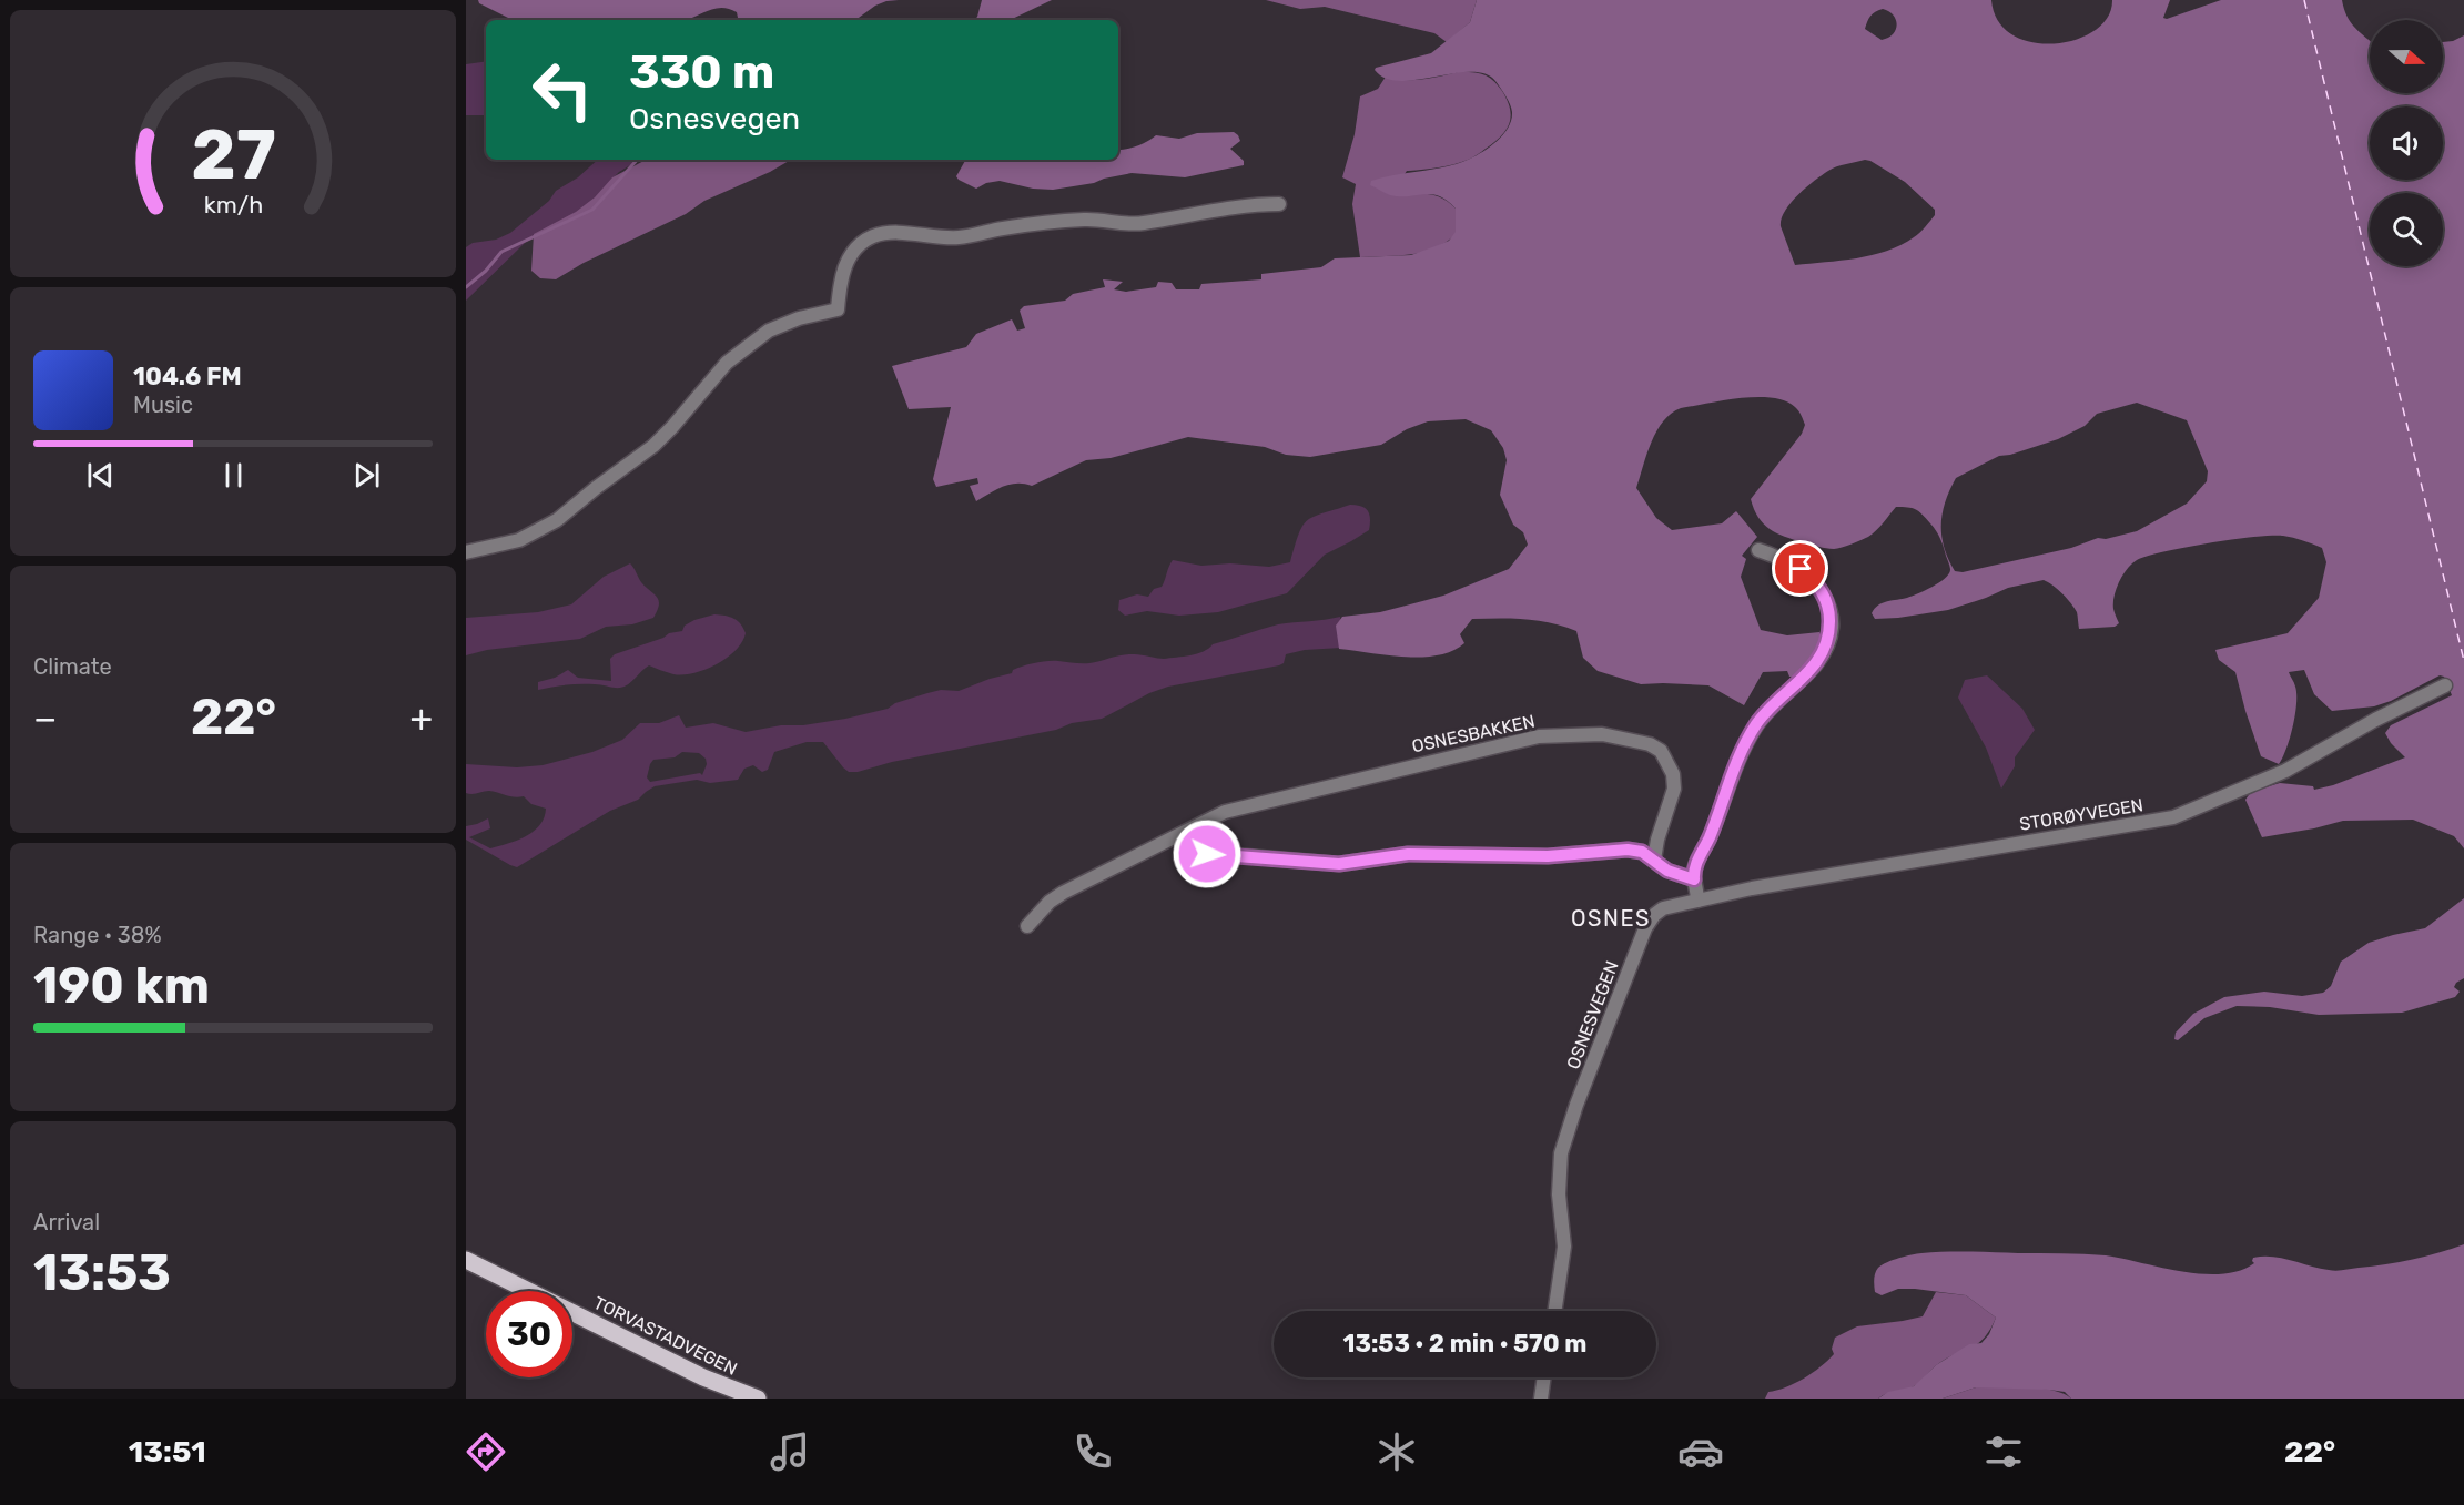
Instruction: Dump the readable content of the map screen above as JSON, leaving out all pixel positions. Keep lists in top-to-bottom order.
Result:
{
  "streets": {
    "main road": ["TORVASTADVEGEN"],
    "street": ["OSNESBAKKEN", "STORØYVEGEN", "OSNESVEGEN"]
  },
  "crossings": [
    ["STORØYVEGEN", "OSNESVEGEN"]
  ],
  "districts": ["OSNES"],
  "north": "right",
  "page": {
    "turn": ["330 m", "Osnesvegen"],
    "song": ["104.6 FM", "Music"],
    "tile": [
      "Climate",
      ["Range · 38%", "190 km"],
      ["Arrival", "13:53"]
    ],
    "heat": ["−", "22°", "+"],
    "limit": "30",
    "trip": "13:53 · 2 min · 570 m",
    "tabs": ["13:51", "22°"],
    "gauge": ["27", "km/h"]
  }
}
